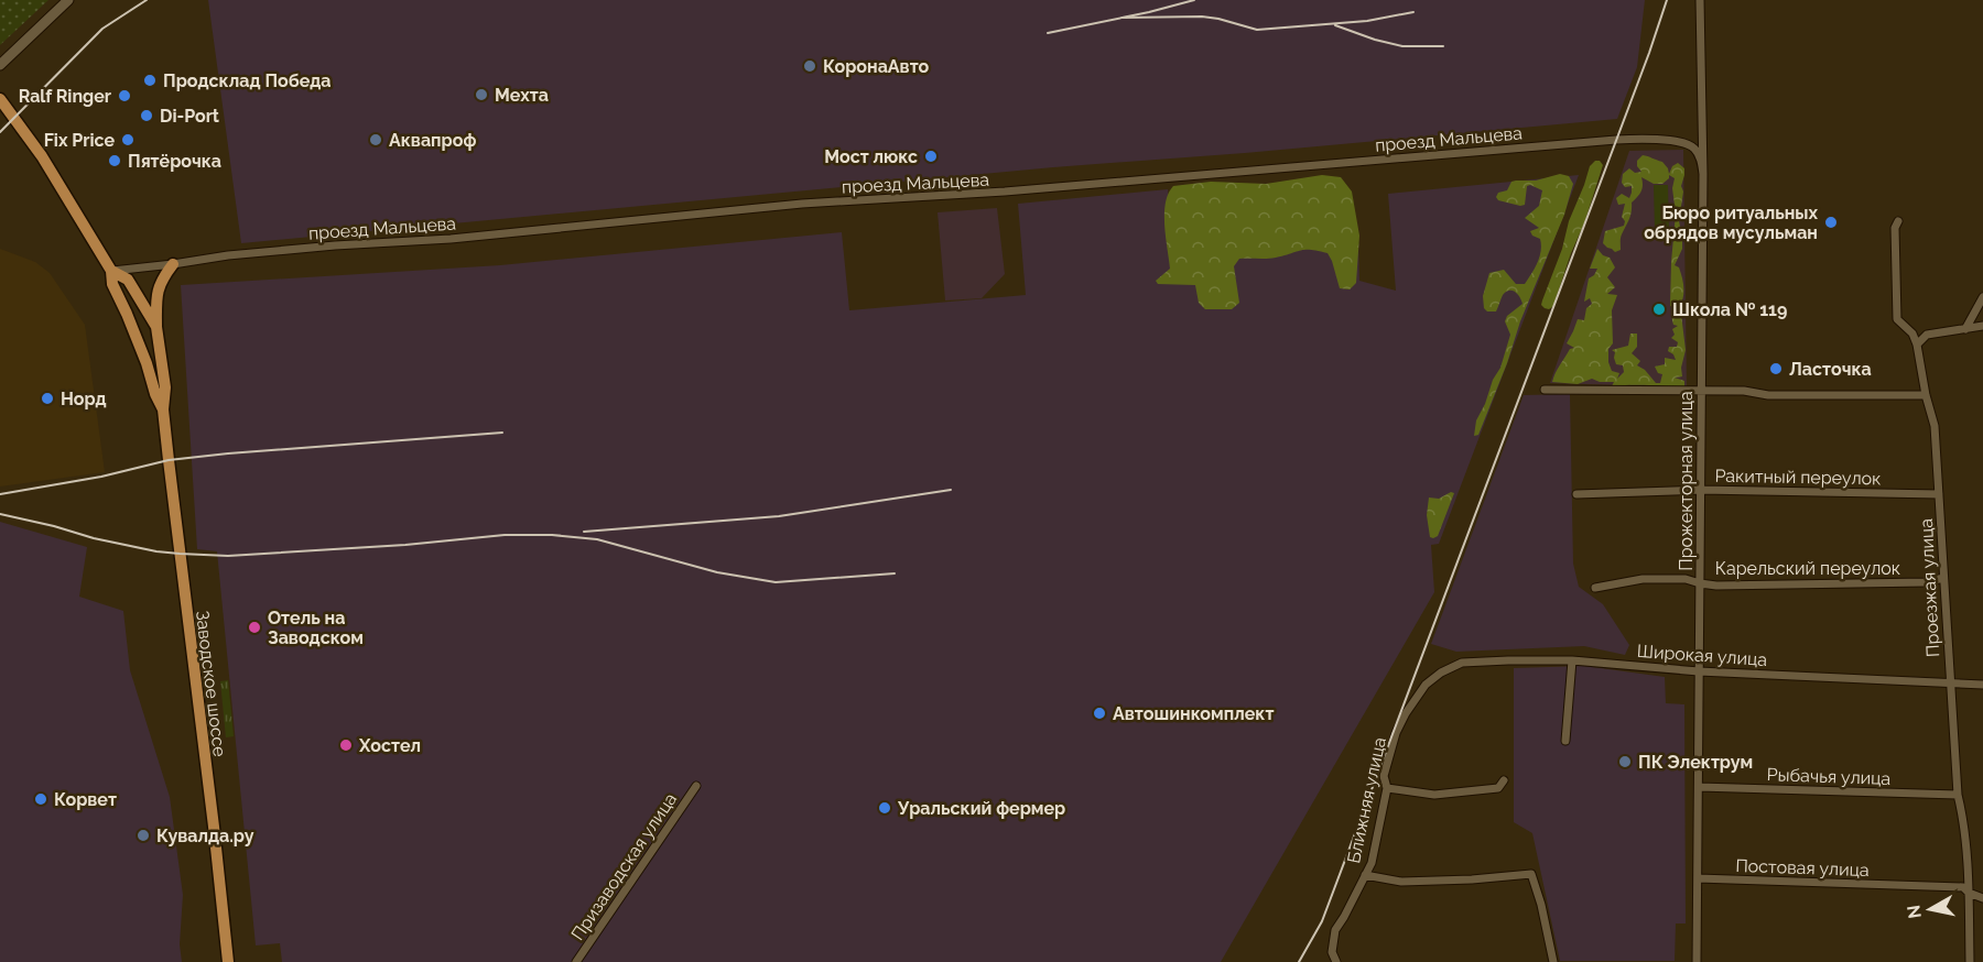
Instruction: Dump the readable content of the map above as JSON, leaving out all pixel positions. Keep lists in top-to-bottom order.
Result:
{
  "streets": {
    "main road": ["Заводское шоссе"],
    "street": [
      "проезд Мальцева",
      "Ракитный переулок",
      "Прожекторная улица",
      "Карельский переулок",
      "Проезжая улица",
      "Широкая улица",
      "Рыбачья улица",
      "Ближняя улица",
      "Призаводская улица",
      "Постовая улица"
    ]
  },
  "crossings": [
    ["проезд Мальцева", "Прожекторная улица"],
    ["проезд Мальцева", "Заводское шоссе"],
    ["Ракитный переулок", "Прожекторная улица"],
    ["Ракитный переулок", "Проезжая улица"],
    ["Прожекторная улица", "Карельский переулок"],
    ["Прожекторная улица", "Широкая улица"],
    ["Прожекторная улица", "Рыбачья улица"],
    ["Прожекторная улица", "Постовая улица"],
    ["Карельский переулок", "Проезжая улица"],
    ["Проезжая улица", "Широкая улица"],
    ["Проезжая улица", "Рыбачья улица"],
    ["Проезжая улица", "Постовая улица"],
    ["Широкая улица", "Ближняя улица"]
  ],
  "places": [
    "КоронаАвто",
    "Продсклад Победа",
    "Мехта",
    "Ralf Ringer",
    "Di-Port",
    "Fix Price",
    "Аквапроф",
    "Мост люкс",
    "Пятёрочка",
    "Бюро ритуальных обрядов мусульман",
    "Школа № 119",
    "Ласточка",
    "Норд",
    "Отель на Заводском",
    "Автошинкомплект",
    "Хостел",
    "ПК Электрум",
    "Корвет",
    "Уральский фермер",
    "Кувалда.ру"
  ],
  "north": "left"
}
